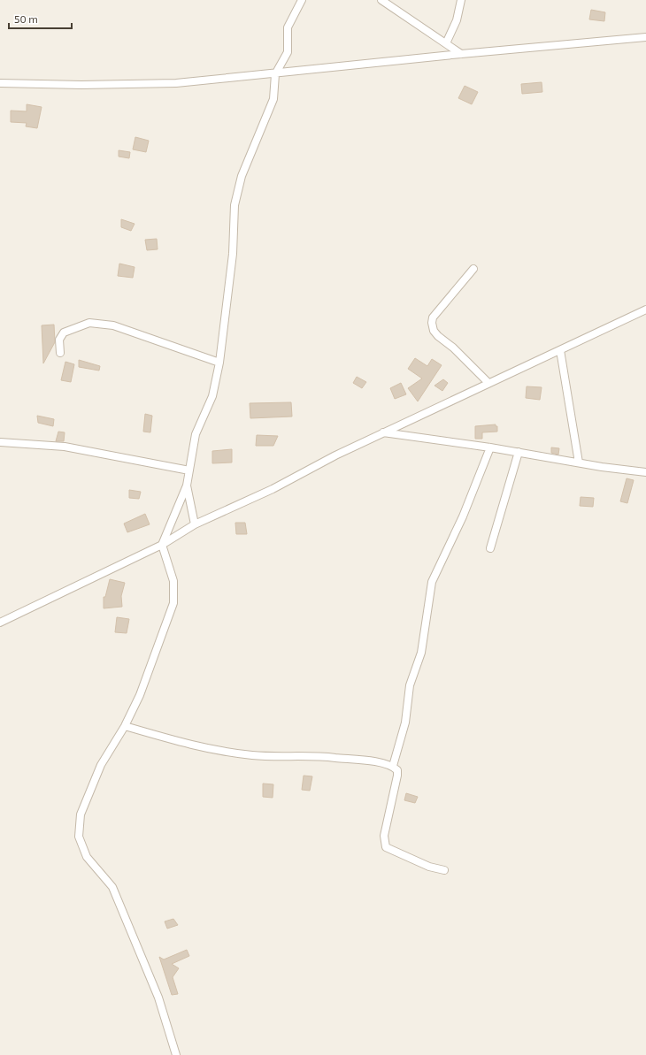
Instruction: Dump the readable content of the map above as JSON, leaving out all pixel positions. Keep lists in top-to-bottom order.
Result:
{
  "scale_bar": "50 m"
}
